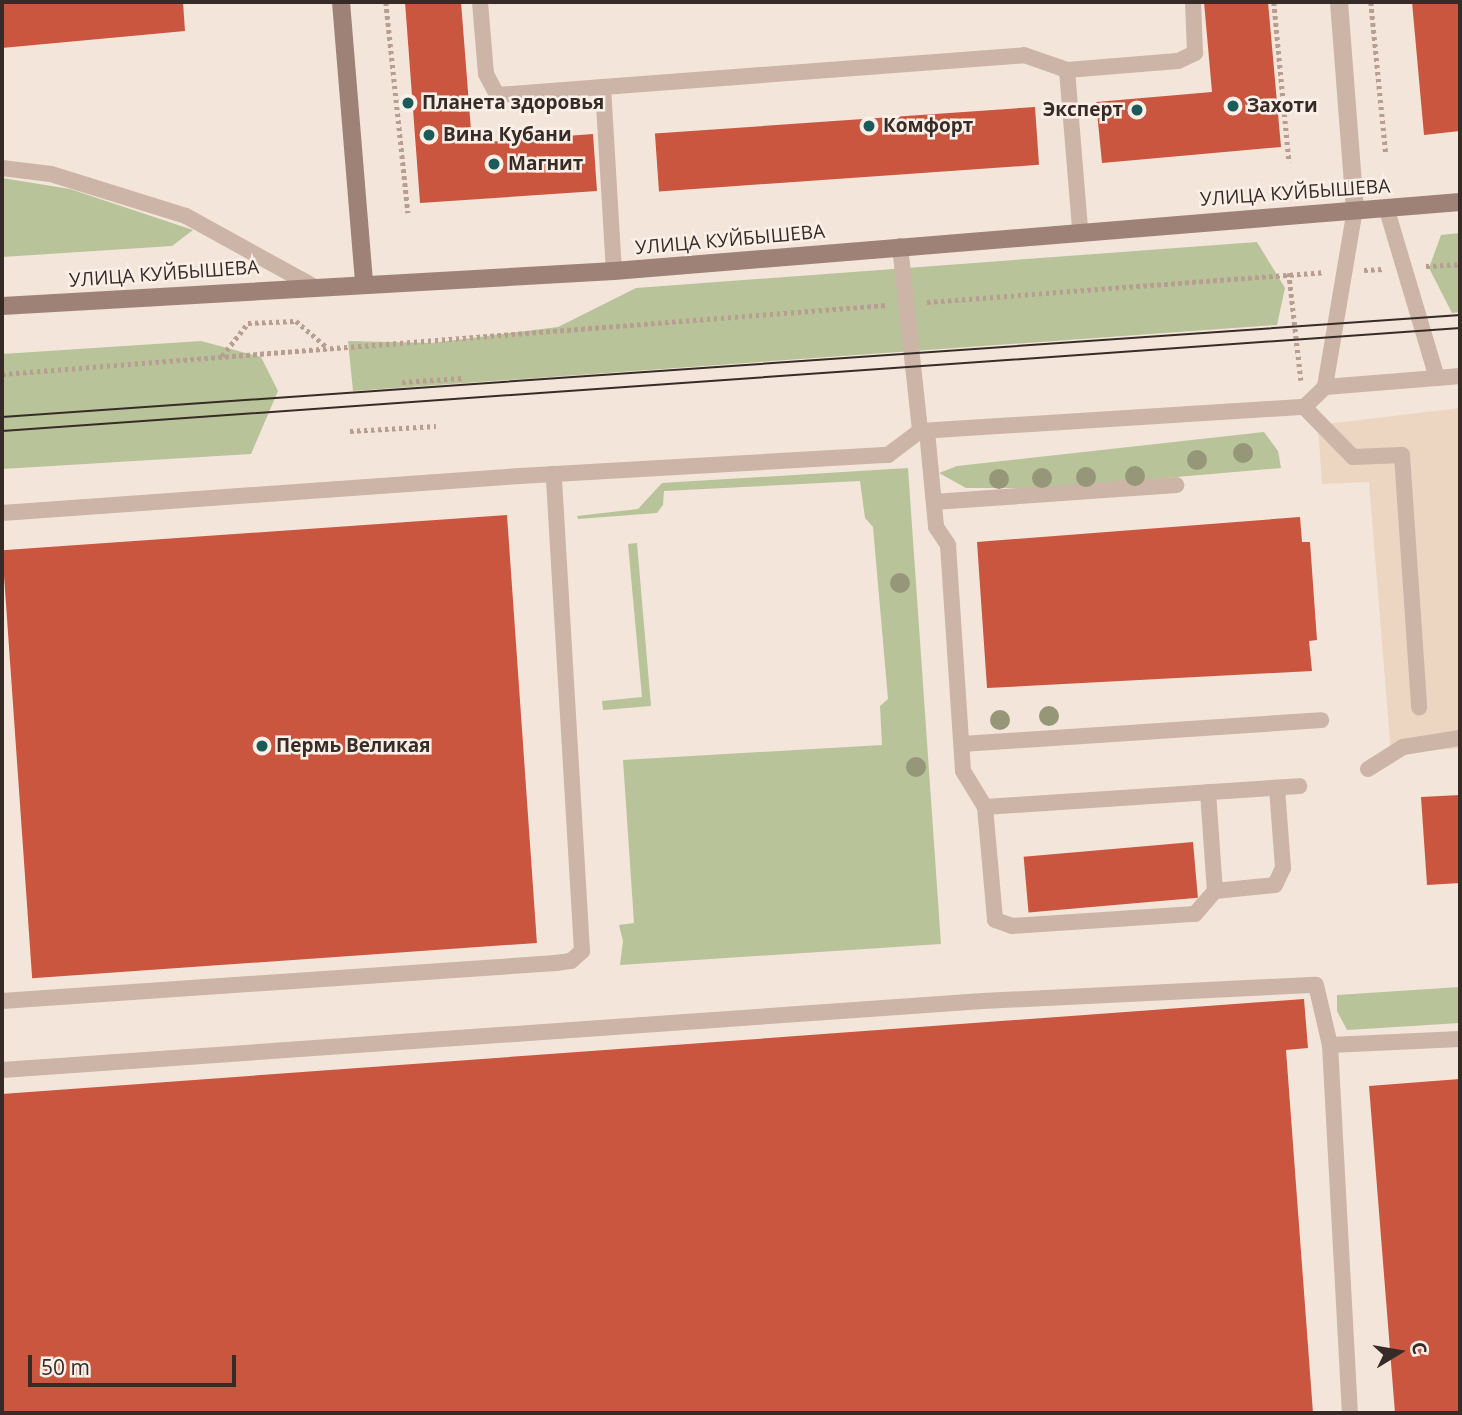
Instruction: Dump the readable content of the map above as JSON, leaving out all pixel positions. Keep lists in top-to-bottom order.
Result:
{
  "streets": {
    "main road": ["УЛИЦА КУЙБЫШЕВА"]
  },
  "places": [
    "Планета здоровья",
    "Захоти",
    "Эксперт",
    "Комфорт",
    "Вина Кубани",
    "Магнит",
    "Пермь Великая"
  ],
  "scale_bar": "50 m",
  "north": "right"
}
